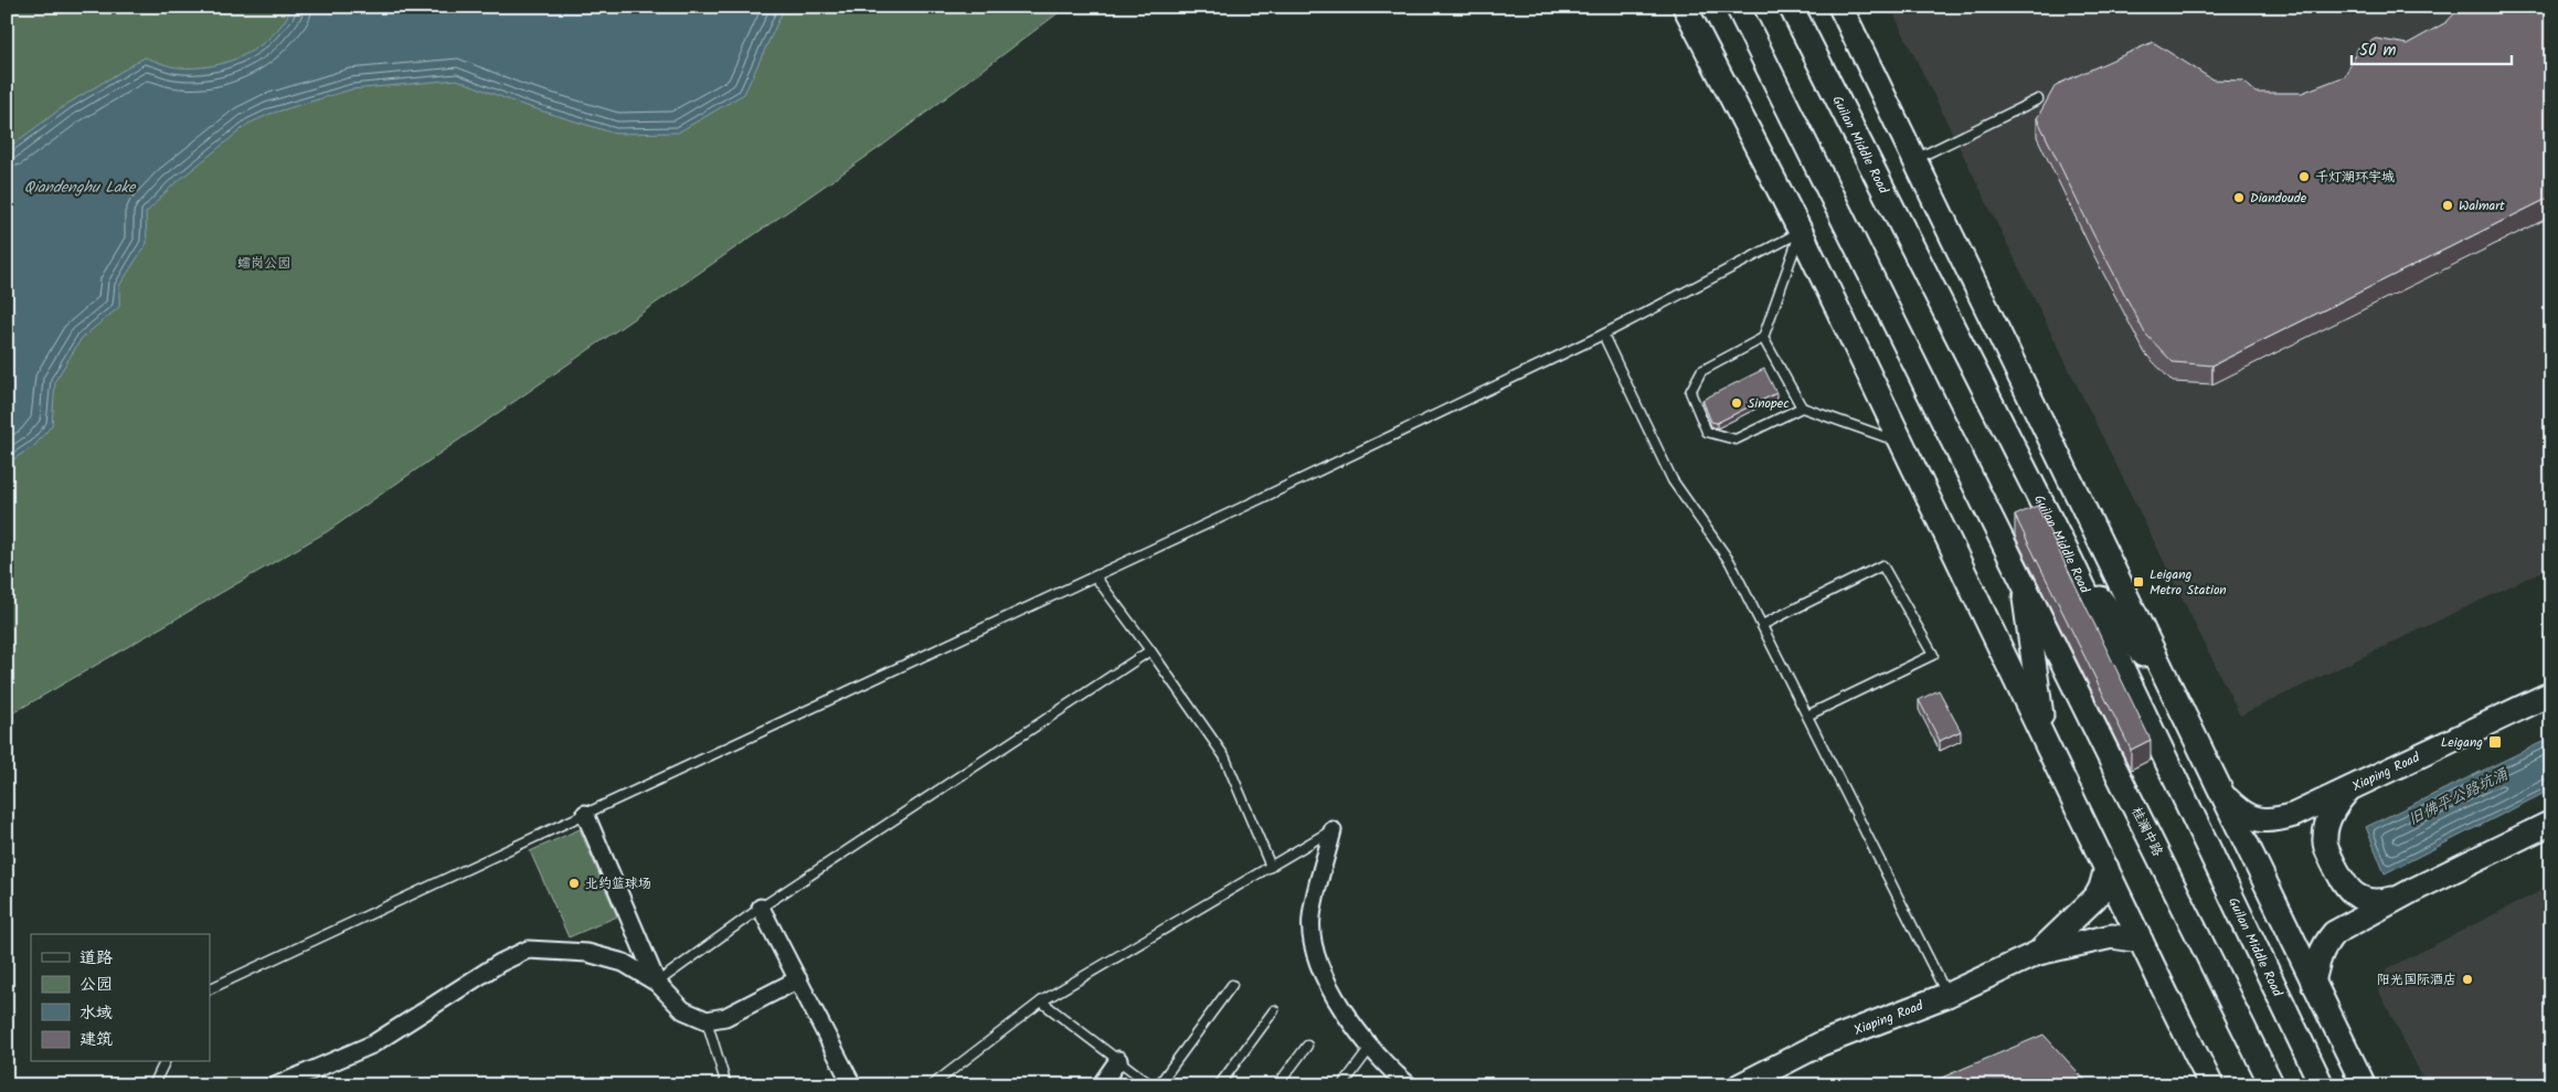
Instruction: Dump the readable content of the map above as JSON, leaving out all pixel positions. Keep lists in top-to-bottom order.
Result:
{
  "streets": {
    "main road": ["Guilan Middle Road", "Xiaping Road", "桂澜中路"]
  },
  "water": ["Qiandenghu Lake", "旧佛平公路坑涌"],
  "parks": ["𧒽岗公园"],
  "places": {
    "other": [
      "千灯湖环宇城",
      "Diandoude",
      "Walmart",
      "Sinopec",
      "北约篮球场",
      "阳光国际酒店"
    ],
    "transit": ["Leigang Metro Station", "Leigang"]
  },
  "legend": [
    "道路",
    "公园",
    "水域",
    "建筑"
  ],
  "scale_bar": "50 m"
}
